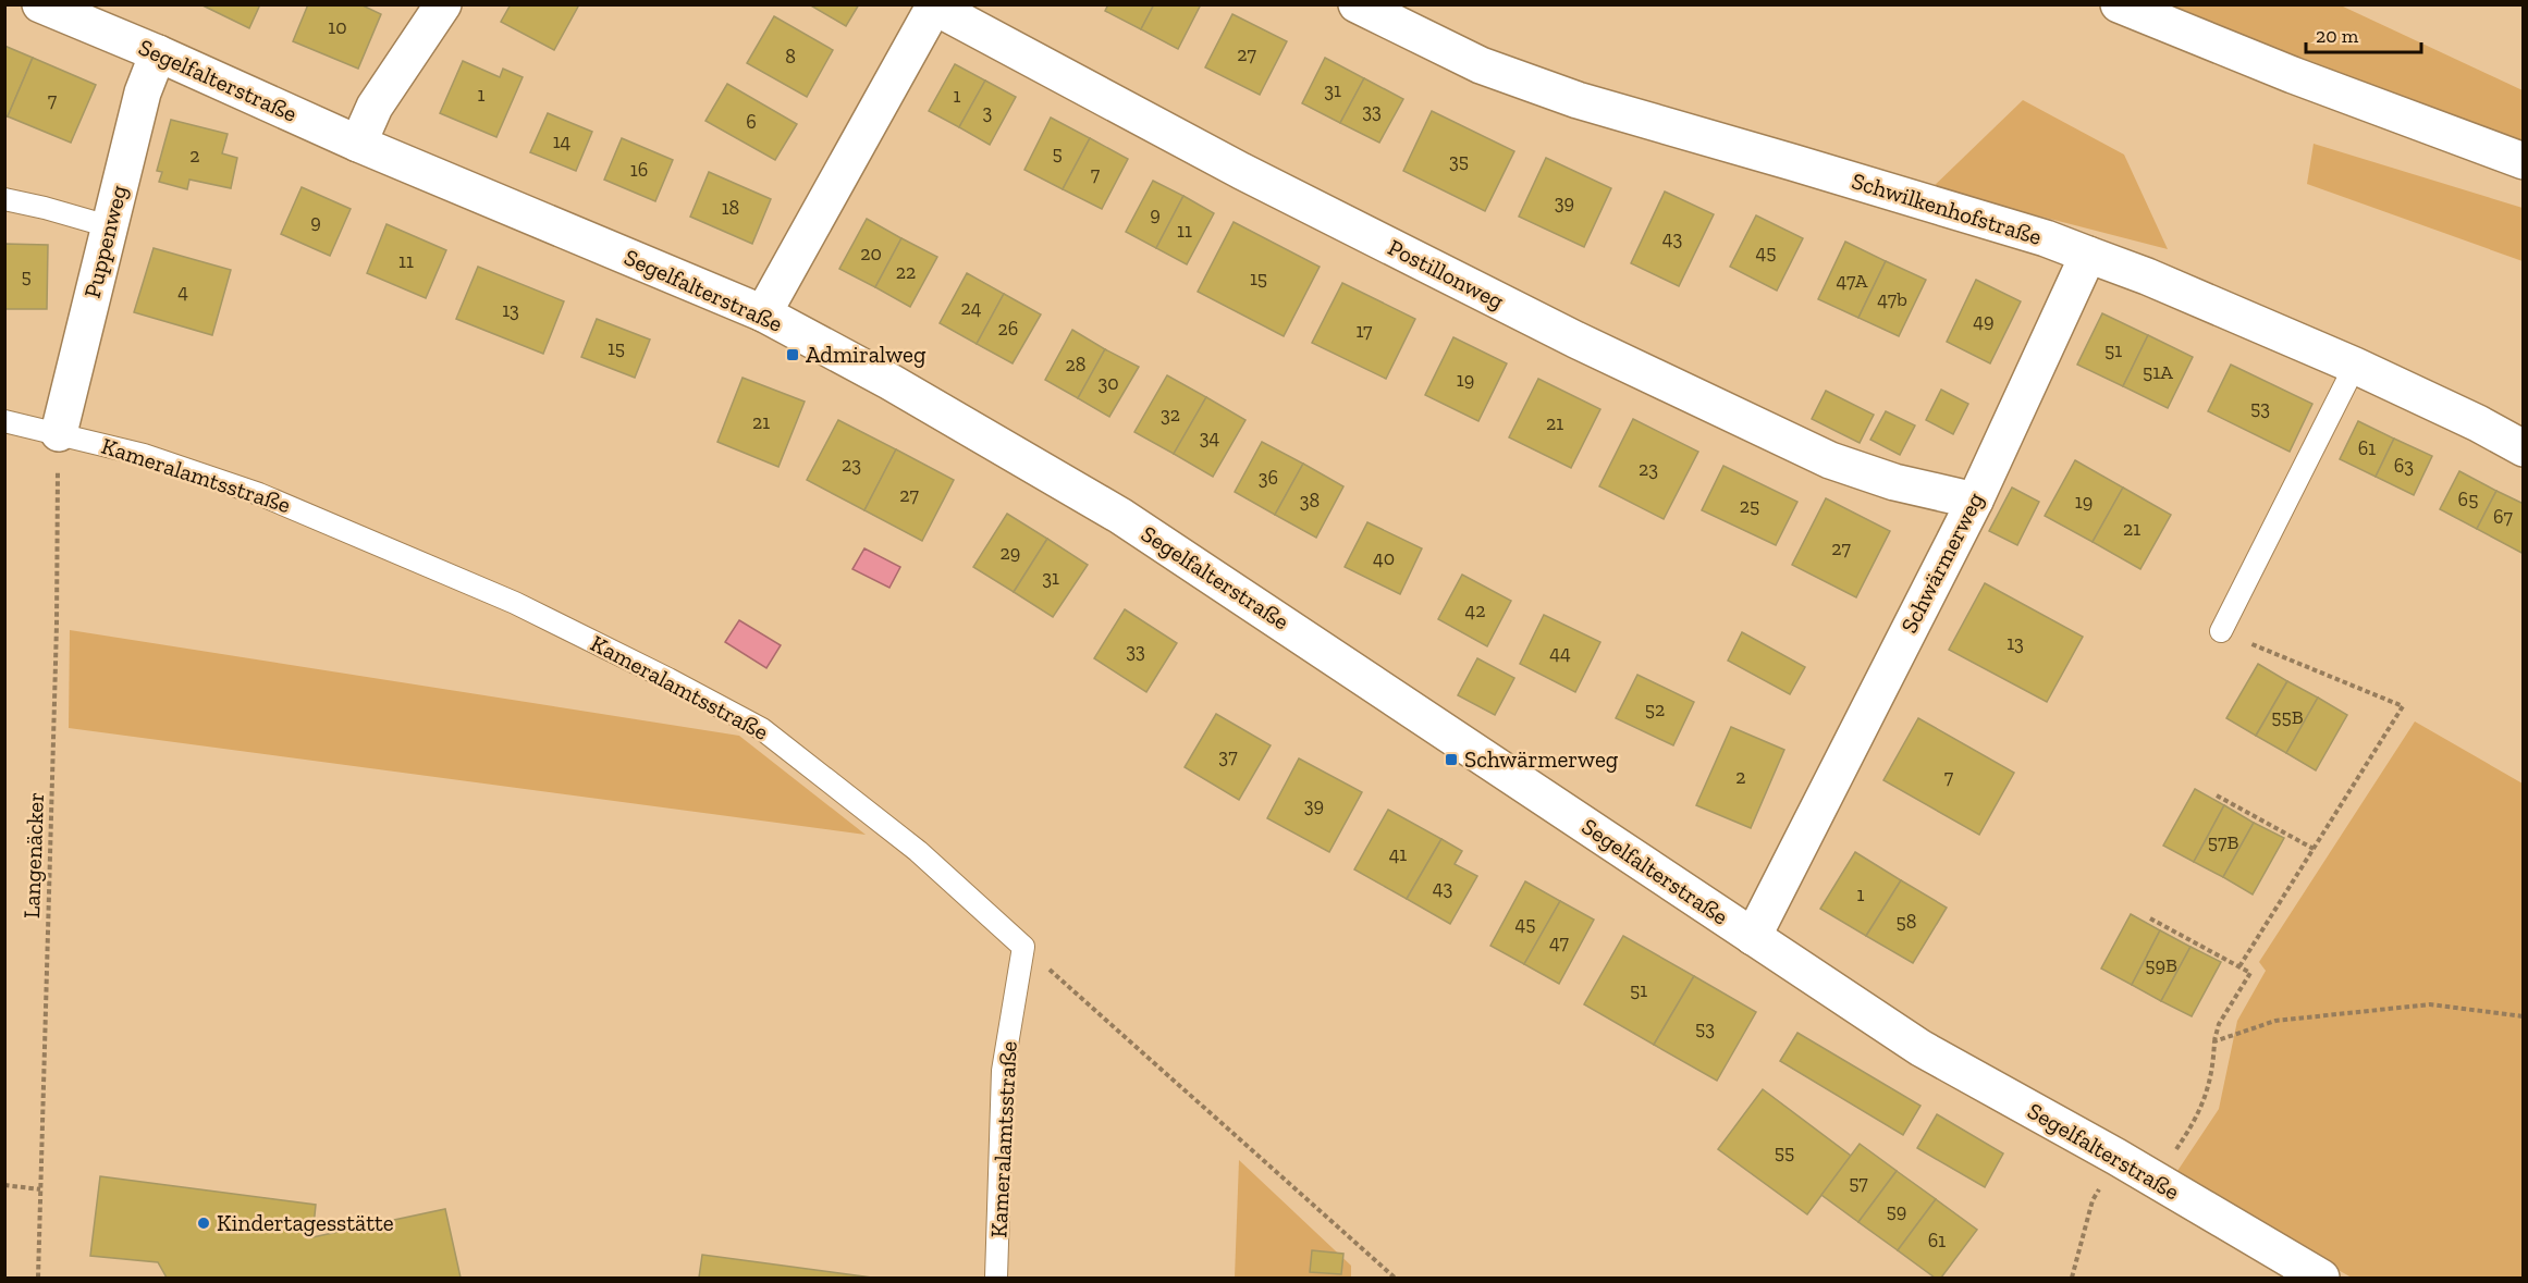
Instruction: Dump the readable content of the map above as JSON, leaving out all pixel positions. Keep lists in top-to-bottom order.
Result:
{
  "streets": {
    "street": [
      "Segelfalterstraße",
      "Schwilkenhofstraße",
      "Puppenweg",
      "Postillonweg",
      "Schwärmerweg"
    ],
    "lane": ["Kameralamtsstraße"],
    "path": ["Langenäcker"]
  },
  "crossings": [
    ["Segelfalterstraße", "Puppenweg"],
    ["Segelfalterstraße", "Schwärmerweg"],
    ["Schwilkenhofstraße", "Schwärmerweg"],
    ["Puppenweg", "Kameralamtsstraße"],
    ["Puppenweg", "Langenäcker"],
    ["Postillonweg", "Schwärmerweg"],
    ["Kameralamtsstraße", "Langenäcker"]
  ],
  "places": {
    "transit": ["Admiralweg", "Schwärmerweg"],
    "other": ["Kindertagesstätte"]
  },
  "house_numbers": [
    "10",
    "27",
    "8",
    "31",
    "1",
    "1",
    "7",
    "33",
    "3",
    "6",
    "14",
    "5",
    "2",
    "35",
    "16",
    "7",
    "39",
    "18",
    "9",
    "9",
    "11",
    "43",
    "45",
    "20",
    "11",
    "22",
    "5",
    "15",
    "47A",
    "4",
    "47b",
    "24",
    "13",
    "49",
    "26",
    "17",
    "15",
    "51",
    "28",
    "51A",
    "19",
    "30",
    "53",
    "32",
    "21",
    "21",
    "34",
    "61",
    "23",
    "63",
    "23",
    "36",
    "27",
    "65",
    "38",
    "19",
    "25",
    "67",
    "21",
    "27",
    "29",
    "40",
    "31",
    "42",
    "13",
    "33",
    "44",
    "52",
    "55B",
    "37",
    "2",
    "7",
    "39",
    "57B",
    "41",
    "43",
    "1",
    "58",
    "45",
    "47",
    "59B",
    "51",
    "53",
    "55",
    "57",
    "59",
    "61"
  ],
  "scale_bar": "20 m"
}
